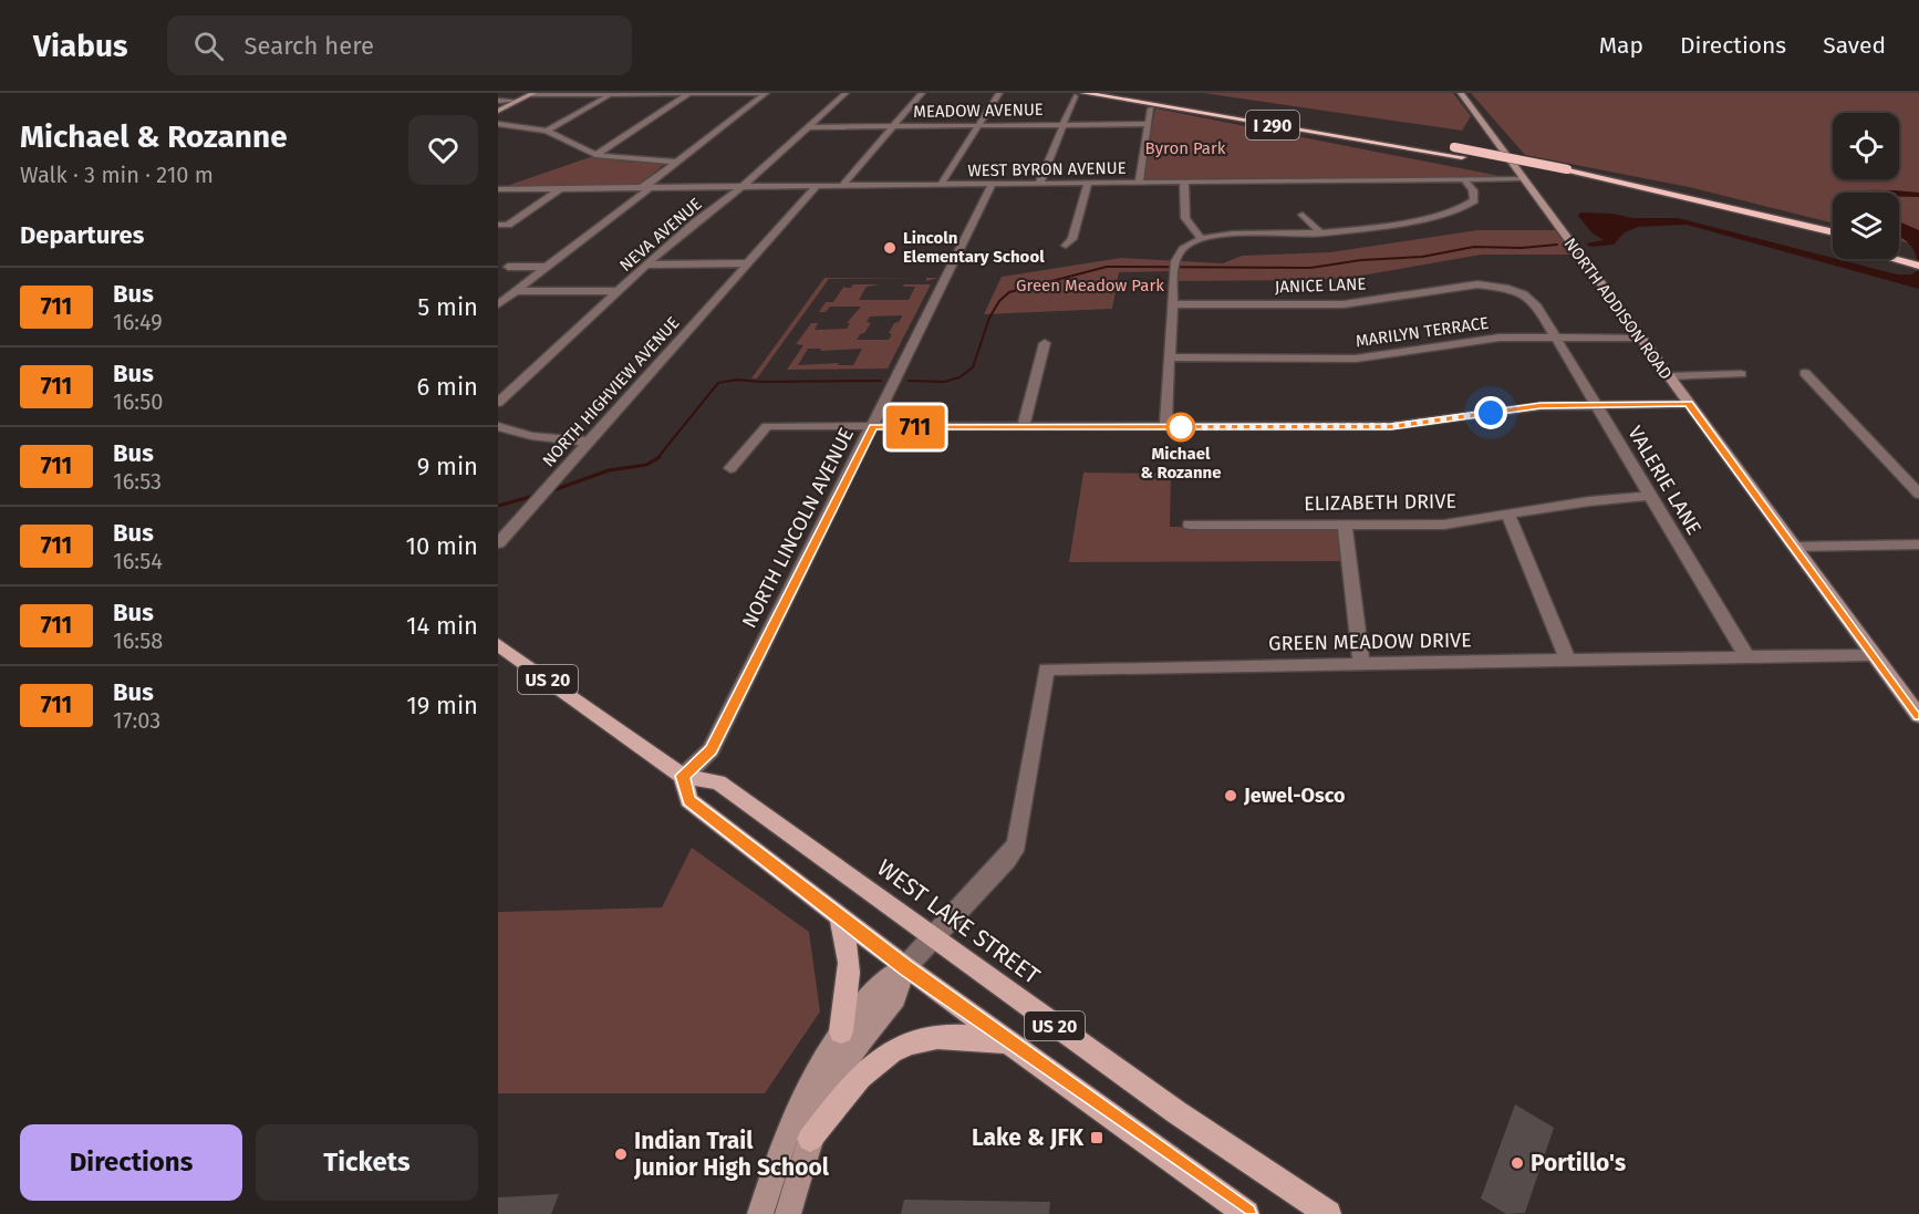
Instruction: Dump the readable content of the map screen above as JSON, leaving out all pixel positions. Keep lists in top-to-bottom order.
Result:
{
  "streets": {
    "highway": ["I 290"],
    "main road": ["US 20", "WEST LAKE STREET"],
    "street": [
      "MEADOW AVENUE",
      "WEST BYRON AVENUE",
      "NEVA AVENUE",
      "JANICE LANE",
      "NORTH ADDISON ROAD",
      "MARILYN TERRACE",
      "NORTH HIGHVIEW AVENUE",
      "VALERIE LANE",
      "ELIZABETH DRIVE",
      "NORTH LINCOLN AVENUE",
      "GREEN MEADOW DRIVE"
    ]
  },
  "crossings": [
    ["MEADOW AVENUE", "NEVA AVENUE"],
    ["WEST BYRON AVENUE", "NEVA AVENUE"],
    ["WEST BYRON AVENUE", "NORTH ADDISON ROAD"],
    ["WEST BYRON AVENUE", "NORTH HIGHVIEW AVENUE"],
    ["WEST BYRON AVENUE", "NORTH LINCOLN AVENUE"],
    ["JANICE LANE", "VALERIE LANE"],
    ["NORTH ADDISON ROAD", "MARILYN TERRACE"],
    ["NORTH ADDISON ROAD", "GREEN MEADOW DRIVE"],
    ["MARILYN TERRACE", "VALERIE LANE"],
    ["VALERIE LANE", "ELIZABETH DRIVE"],
    ["VALERIE LANE", "GREEN MEADOW DRIVE"],
    ["NORTH LINCOLN AVENUE", "US 20"],
    ["NORTH LINCOLN AVENUE", "WEST LAKE STREET"],
    ["GREEN MEADOW DRIVE", "WEST LAKE STREET"],
    ["US 20", "WEST LAKE STREET"]
  ],
  "parks": ["Byron Park", "Green Meadow Park"],
  "places": {
    "other": [
      "Lincoln Elementary School",
      "Michael & Rozanne",
      "Jewel-Osco",
      "Indian Trail Junior High School",
      "Portillo's"
    ],
    "transit": ["Lake & JFK"]
  },
  "lines": ["bus line 711"],
  "page": {
    "header": "Viabus",
    "search": "Search here",
    "nav": ["Map", "Directions", "Saved"],
    "heading": [
      ["Michael & Rozanne", "Walk · 3 min · 210 m"],
      "Departures"
    ],
    "on_map": "711",
    "list": [
      {
        "mark": "711",
        "name": "Bus",
        "note": "16:49",
        "value": "5 min"
      },
      {
        "mark": "711",
        "name": "Bus",
        "note": "16:50",
        "value": "6 min"
      },
      {
        "mark": "711",
        "name": "Bus",
        "note": "16:53",
        "value": "9 min"
      },
      {
        "mark": "711",
        "name": "Bus",
        "note": "16:54",
        "value": "10 min"
      },
      {
        "mark": "711",
        "name": "Bus",
        "note": "16:58",
        "value": "14 min"
      },
      {
        "mark": "711",
        "name": "Bus",
        "note": "17:03",
        "value": "19 min"
      }
    ],
    "buttons": ["Directions", "Tickets"]
  }
}
